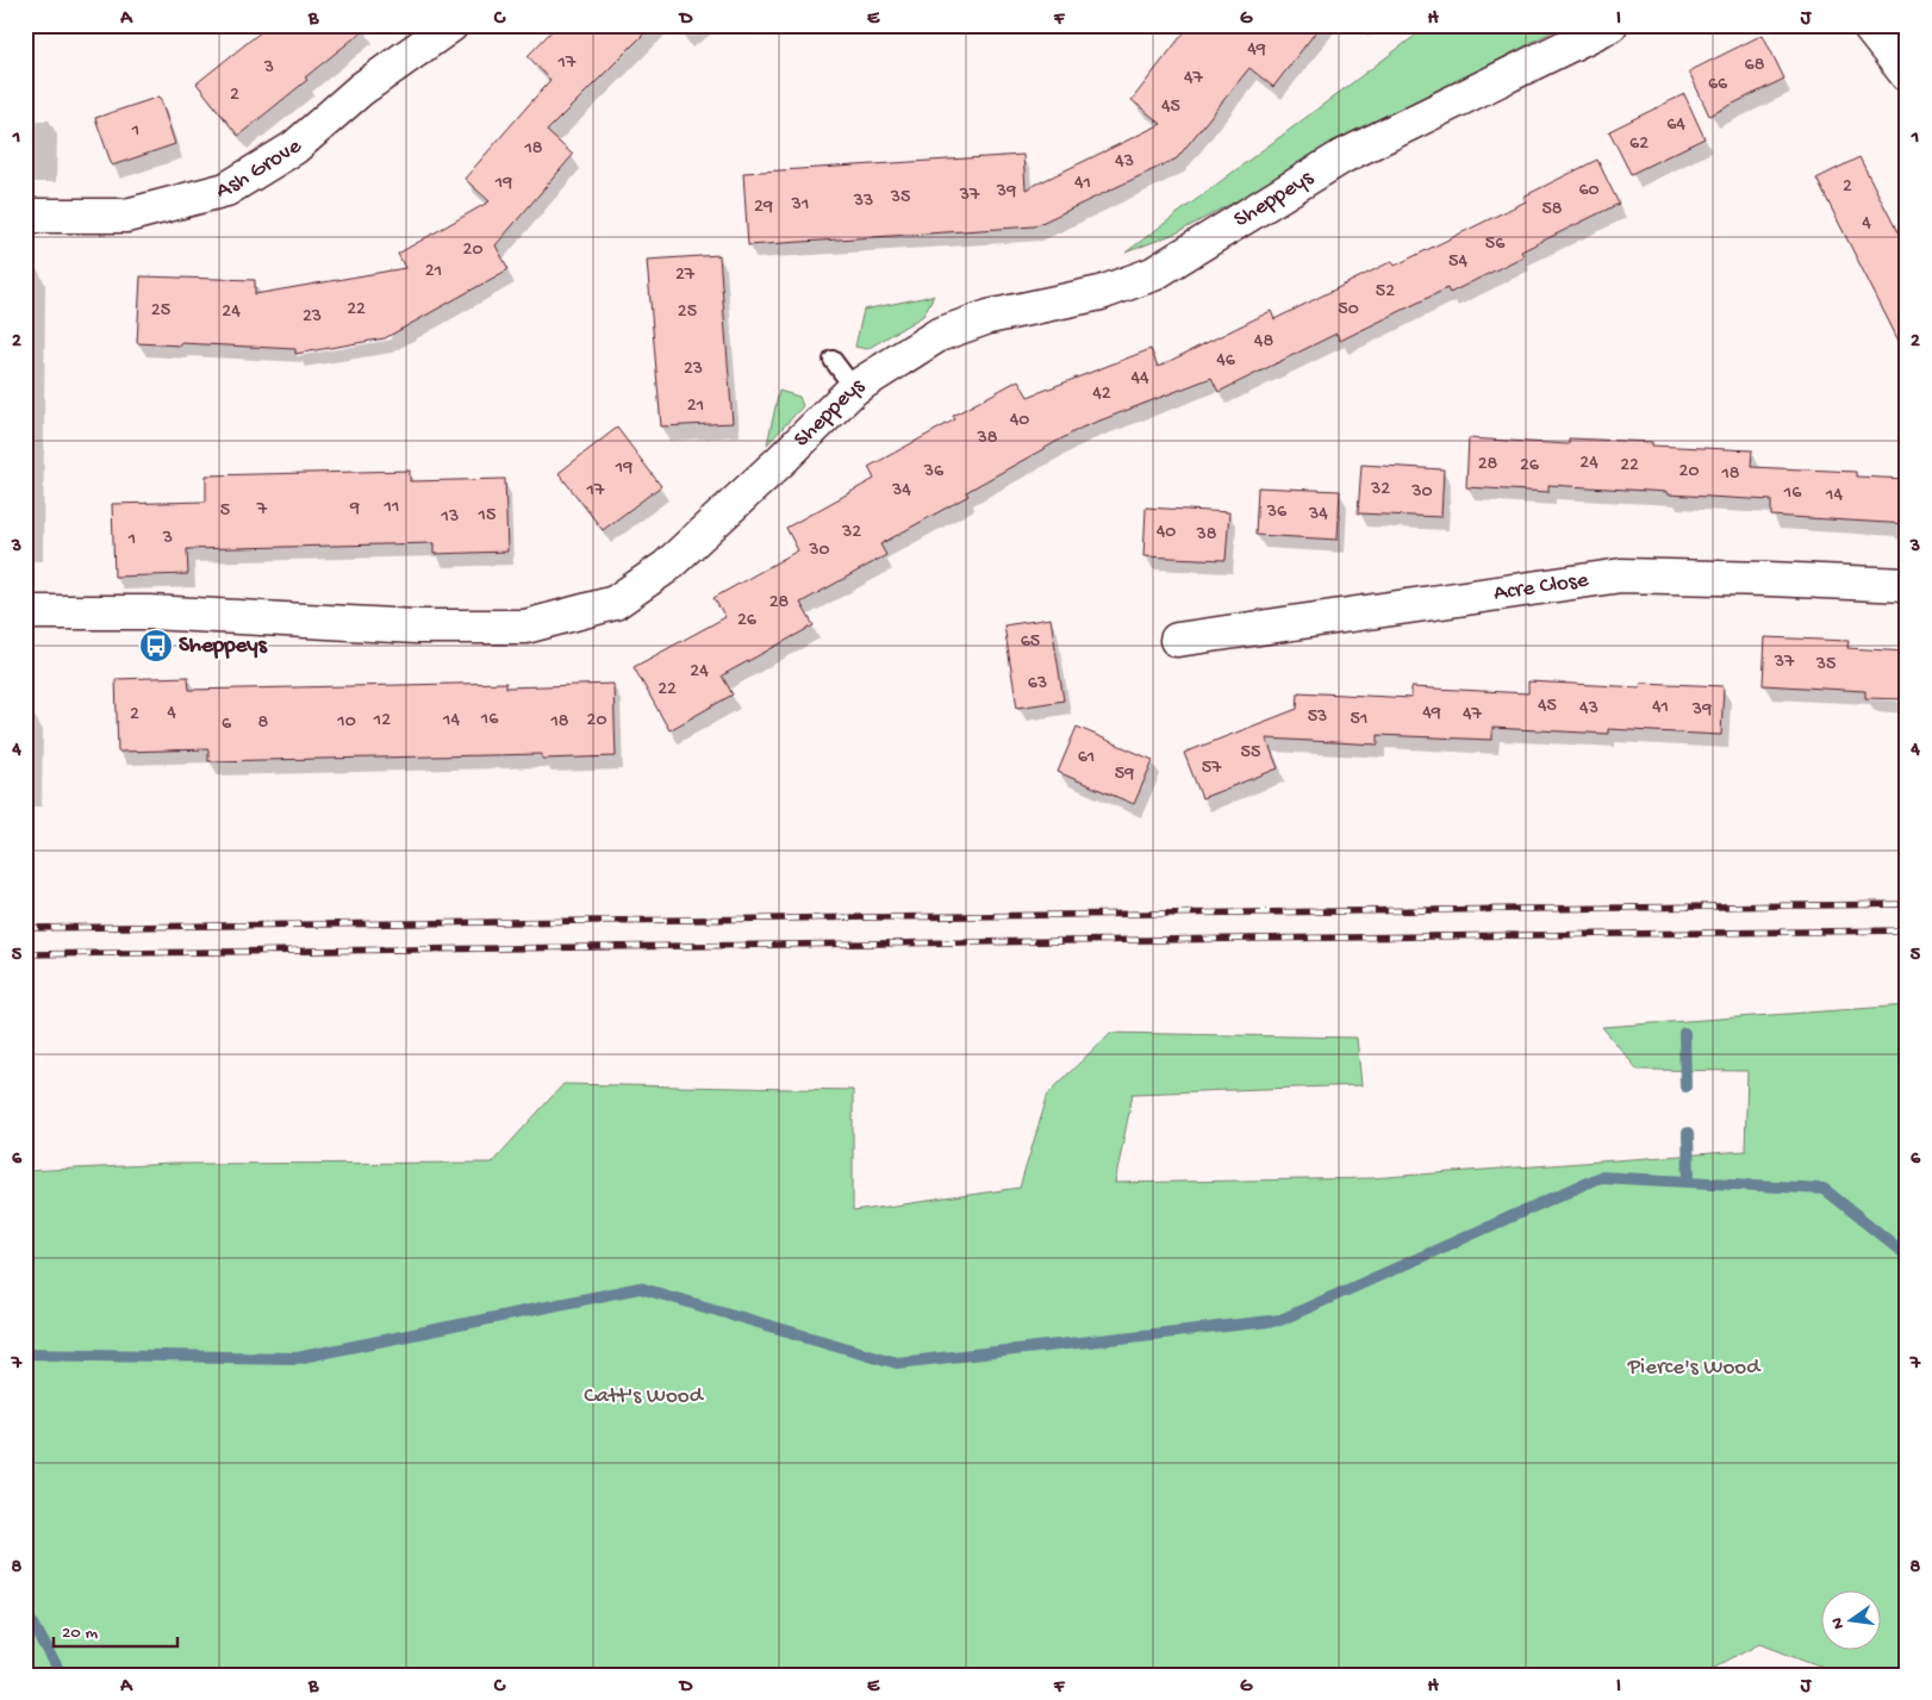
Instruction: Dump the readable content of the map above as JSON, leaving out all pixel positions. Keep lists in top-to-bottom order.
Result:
{
  "streets": {
    "street": ["Ash Grove", "Sheppeys", "Acre Close"]
  },
  "parks": ["Pierce's Wood", "Catt's Wood"],
  "places": {
    "bus stop": ["Sheppeys"]
  },
  "house_numbers": [
    "49",
    "17",
    "68",
    "3",
    "47",
    "66",
    "2",
    "45",
    "64",
    "1",
    "62",
    "18",
    "43",
    "19",
    "41",
    "2",
    "60",
    "39",
    "37",
    "35",
    "33",
    "31",
    "29",
    "58",
    "4",
    "56",
    "20",
    "54",
    "21",
    "27",
    "52",
    "22",
    "50",
    "25",
    "24",
    "25",
    "23",
    "48",
    "46",
    "23",
    "44",
    "42",
    "21",
    "40",
    "38",
    "24",
    "28",
    "26",
    "22",
    "19",
    "36",
    "20",
    "18",
    "32",
    "17",
    "34",
    "30",
    "16",
    "14",
    "11",
    "9",
    "7",
    "5",
    "36",
    "34",
    "15",
    "13",
    "32",
    "40",
    "38",
    "3",
    "1",
    "30",
    "28",
    "26",
    "65",
    "37",
    "35",
    "24",
    "63",
    "22",
    "45",
    "41",
    "43",
    "39",
    "4",
    "49",
    "2",
    "47",
    "53",
    "16",
    "51",
    "12",
    "14",
    "20",
    "10",
    "18",
    "8",
    "6",
    "55",
    "61",
    "57",
    "59"
  ],
  "scale_bar": "20 m",
  "north": "left",
  "grid": {
    "columns": [
      "A",
      "B",
      "C",
      "D",
      "E",
      "F",
      "G",
      "H",
      "I",
      "J"
    ],
    "rows": [
      "1",
      "2",
      "3",
      "4",
      "5",
      "6",
      "7",
      "8"
    ]
  }
}
